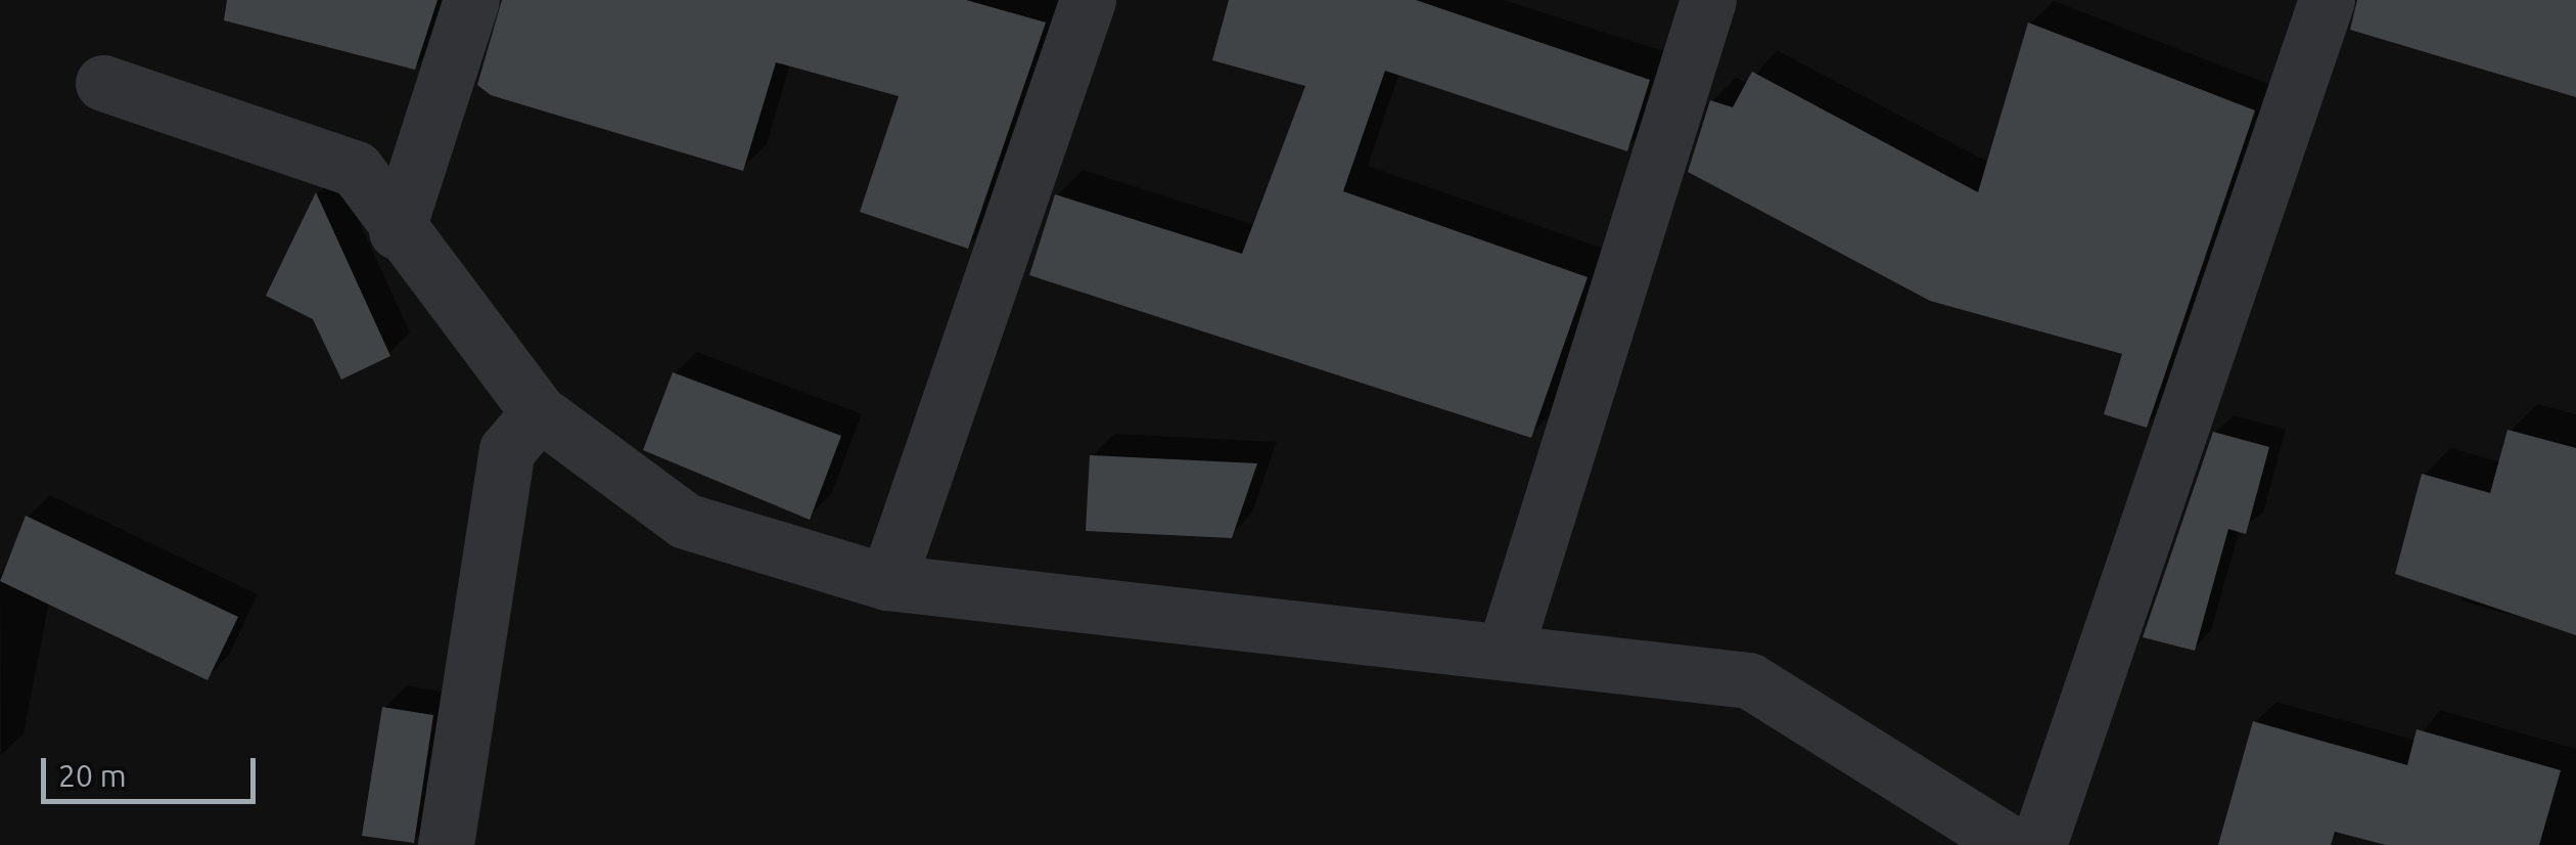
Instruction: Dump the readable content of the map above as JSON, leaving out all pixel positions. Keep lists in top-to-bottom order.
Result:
{
  "scale_bar": "20 m"
}
